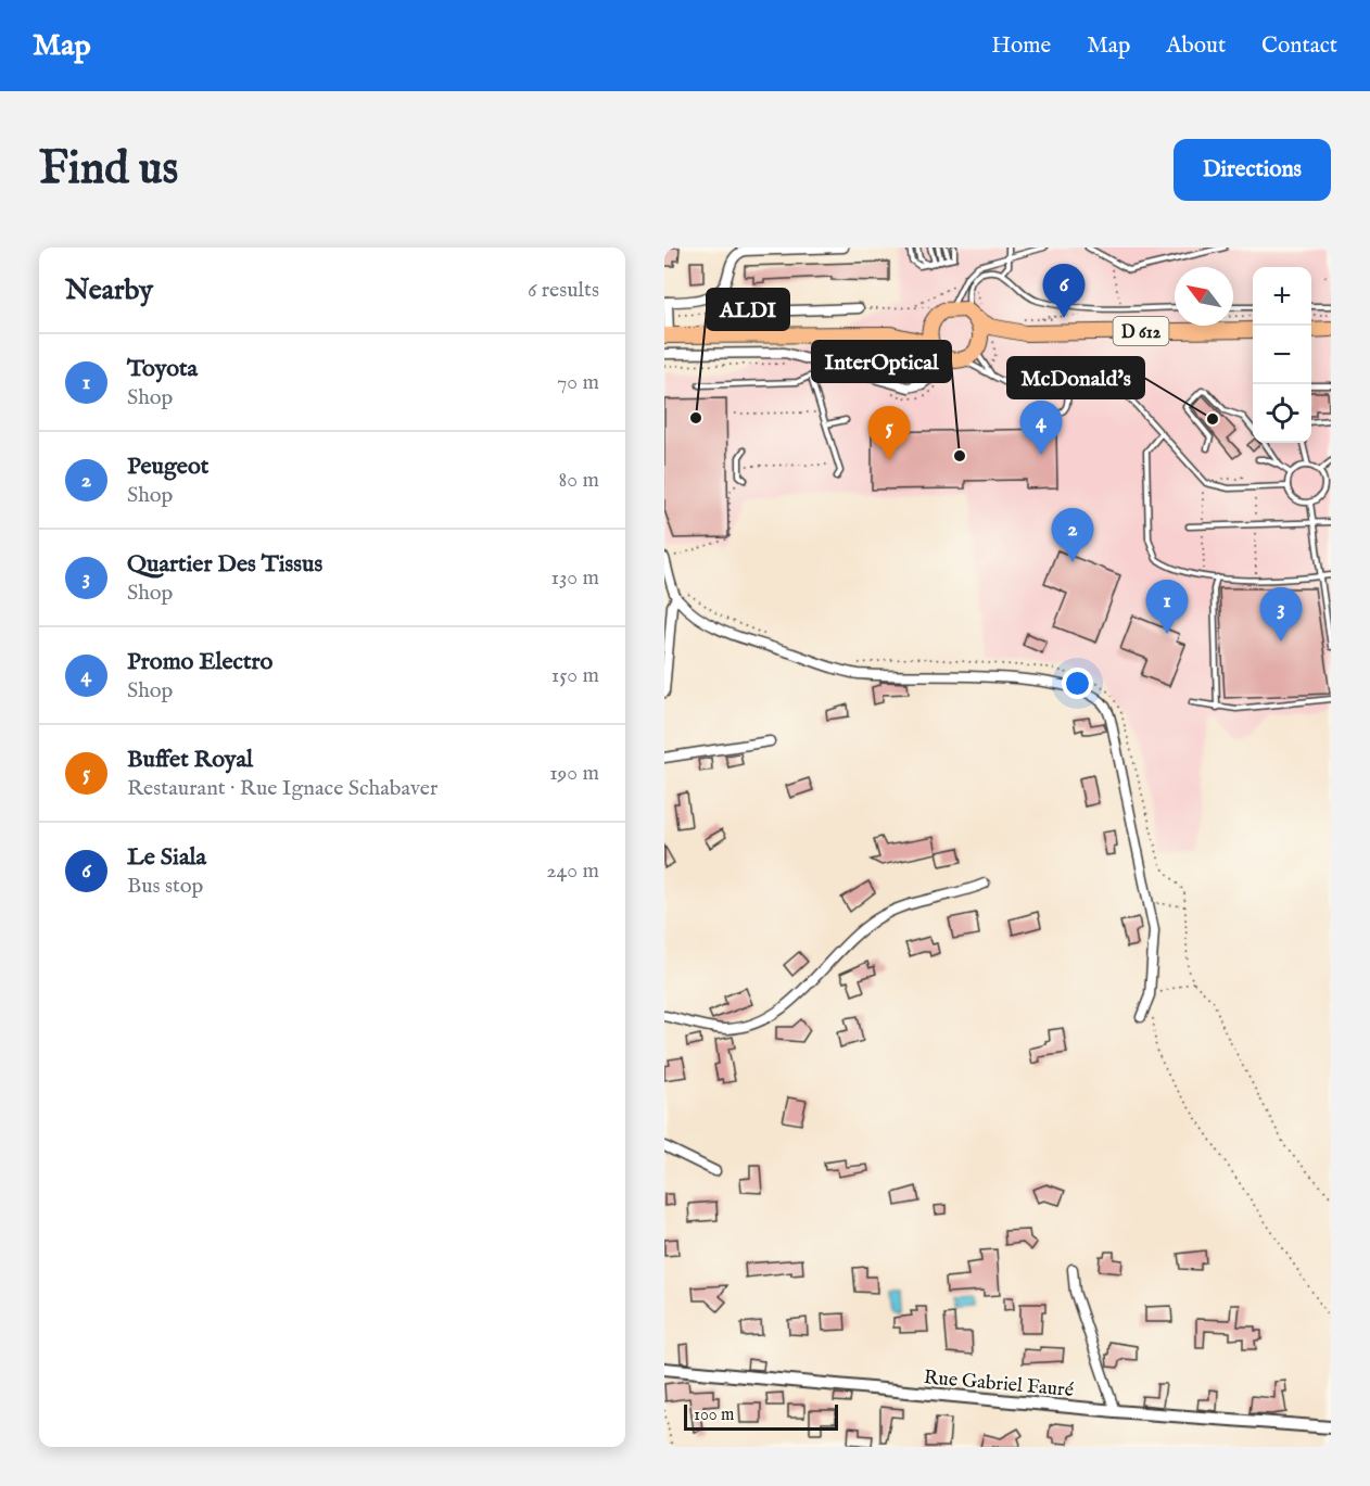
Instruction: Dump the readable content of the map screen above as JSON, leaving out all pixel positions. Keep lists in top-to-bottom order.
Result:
{
  "streets": {
    "main road": ["D 612"],
    "street": ["Rue Gabriel Fauré"]
  },
  "places": ["ALDI", "McDonald's", "InterOptical"],
  "scale_bar": "100 m",
  "north": "top left",
  "page": {
    "header": "Map",
    "nav": [
      "Home",
      "Map",
      "About",
      "Contact"
    ],
    "buttons": "Directions",
    "title": "Find us",
    "heading": ["Nearby", "6 results"],
    "pins": [
      "6",
      "4",
      "5",
      "2",
      "1",
      "3"
    ],
    "map_buttons": ["+", "−"],
    "list": [
      {
        "mark": "1",
        "name": "Toyota",
        "note": "Shop",
        "value": "70 m"
      },
      {
        "mark": "2",
        "name": "Peugeot",
        "note": "Shop",
        "value": "80 m"
      },
      {
        "mark": "3",
        "name": "Quartier Des Tissus",
        "note": "Shop",
        "value": "130 m"
      },
      {
        "mark": "4",
        "name": "Promo Electro",
        "note": "Shop",
        "value": "150 m"
      },
      {
        "mark": "5",
        "name": "Buffet Royal",
        "note": "Restaurant · Rue Ignace Schabaver",
        "value": "190 m"
      },
      {
        "mark": "6",
        "name": "Le Siala",
        "note": "Bus stop",
        "value": "240 m"
      }
    ],
    "scale": "100 m"
  }
}
